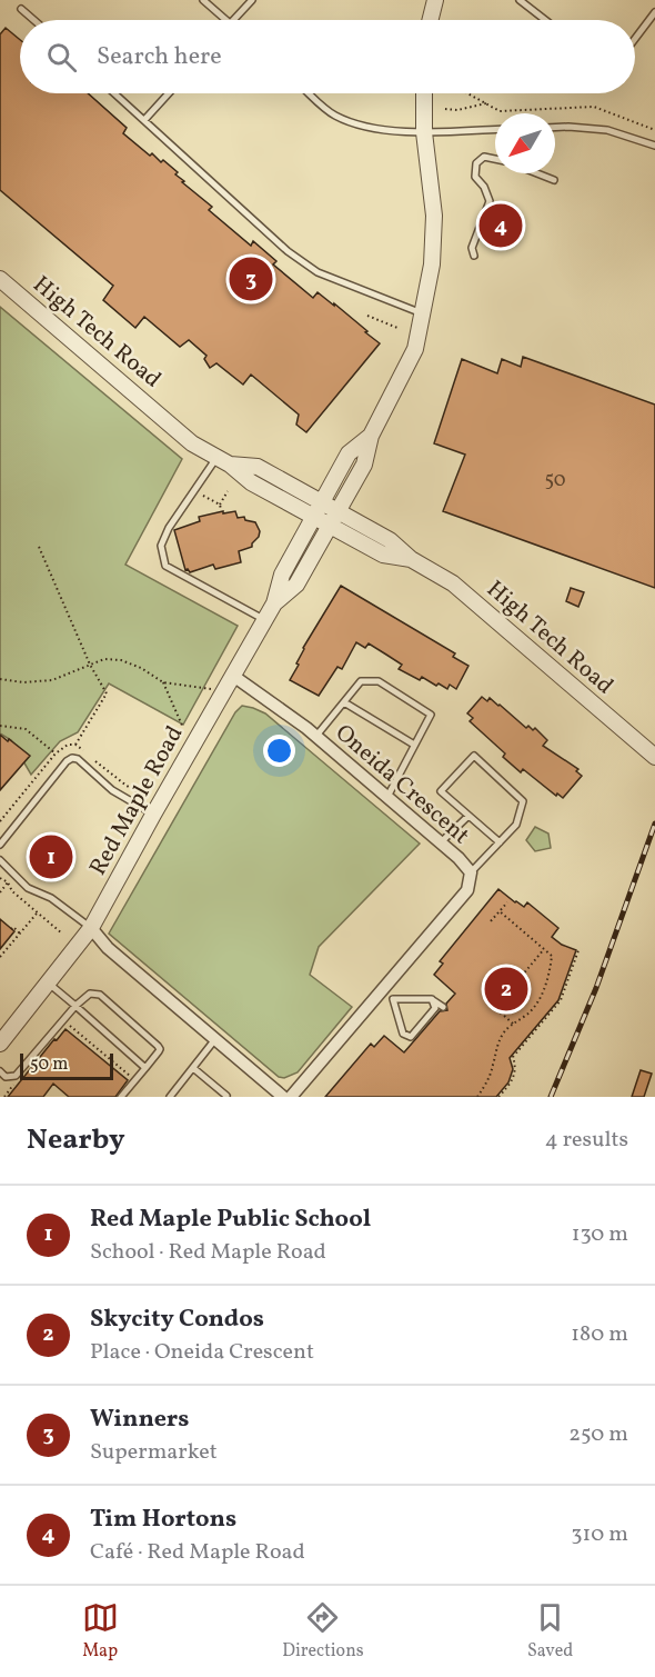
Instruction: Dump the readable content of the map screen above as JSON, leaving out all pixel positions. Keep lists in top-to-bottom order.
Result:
{
  "streets": {
    "street": ["High Tech Road", "Oneida Crescent", "Red Maple Road"]
  },
  "crossings": [
    ["High Tech Road", "Red Maple Road"],
    ["Oneida Crescent", "Red Maple Road"]
  ],
  "house_numbers": ["50"],
  "scale_bar": "50 m",
  "north": "bottom left",
  "page": {
    "search": "Search here",
    "pins": [
      "4",
      "3",
      "1",
      "2"
    ],
    "scale": "50 m",
    "heading": ["Nearby", "4 results"],
    "list": [
      {
        "mark": "1",
        "name": "Red Maple Public School",
        "note": "School · Red Maple Road",
        "value": "130 m"
      },
      {
        "mark": "2",
        "name": "Skycity Condos",
        "note": "Place · Oneida Crescent",
        "value": "180 m"
      },
      {
        "mark": "3",
        "name": "Winners",
        "note": "Supermarket",
        "value": "250 m"
      },
      {
        "mark": "4",
        "name": "Tim Hortons",
        "note": "Café · Red Maple Road",
        "value": "310 m"
      }
    ],
    "nav": ["Map", "Directions", "Saved"]
  }
}
